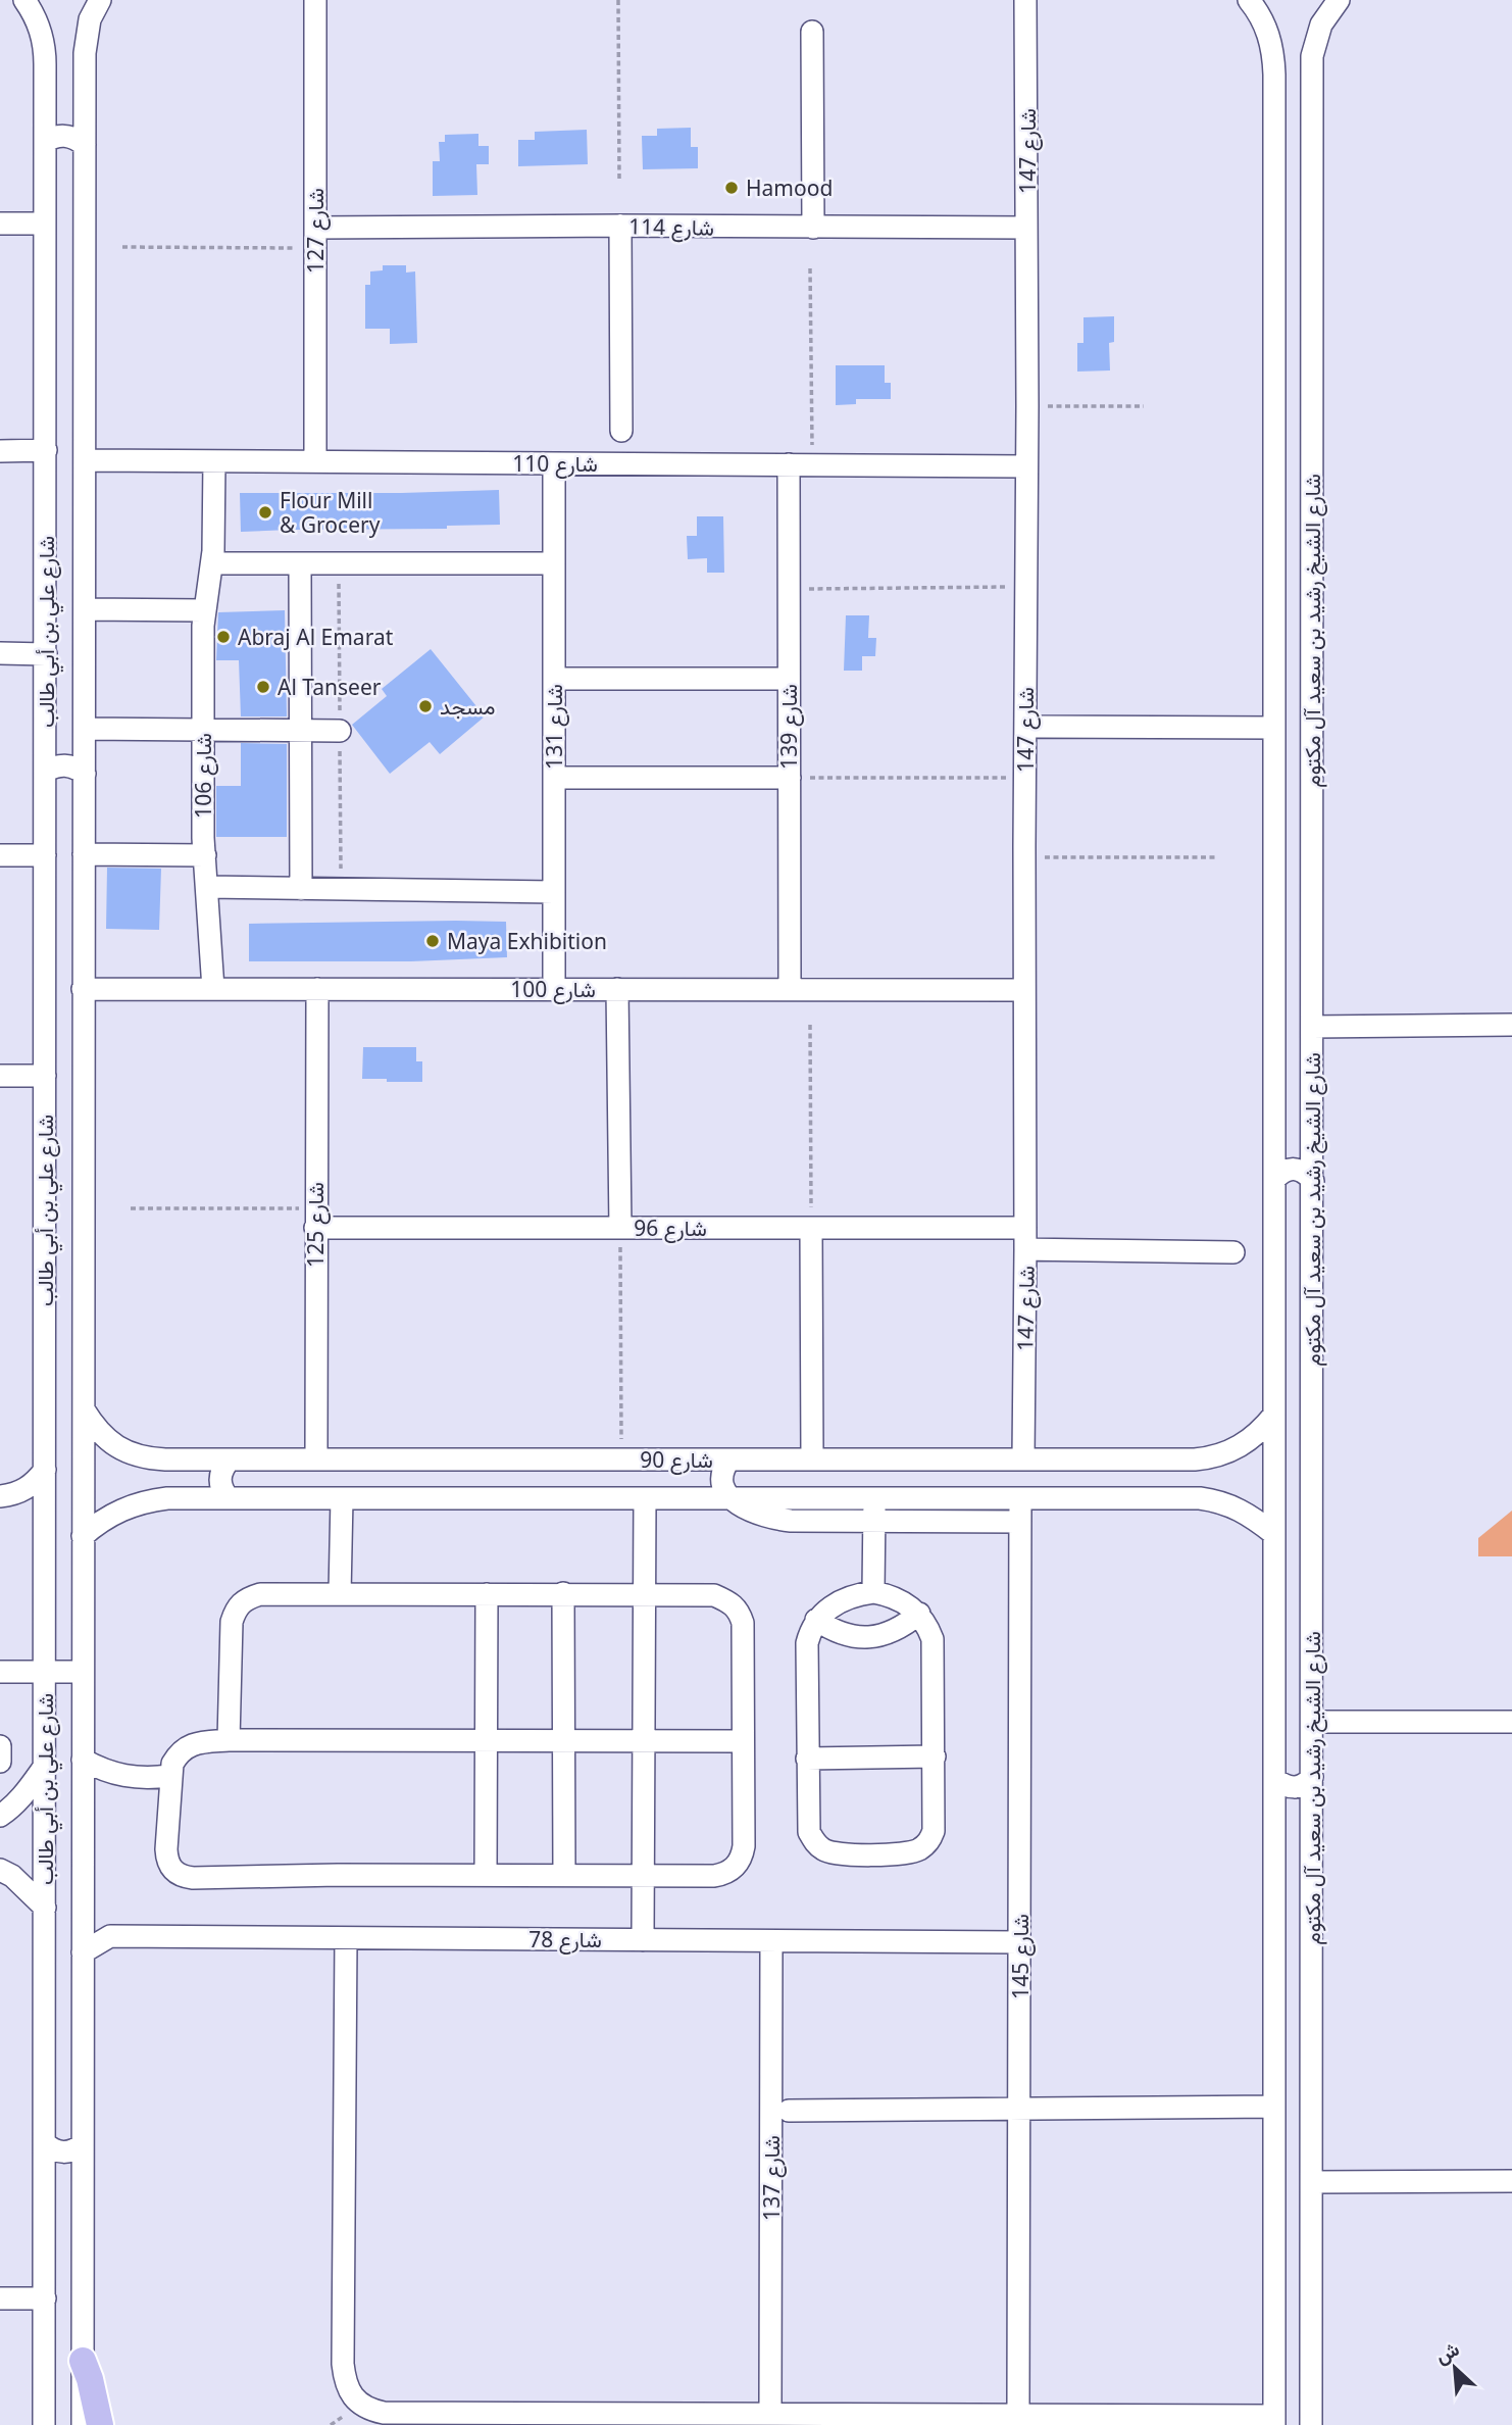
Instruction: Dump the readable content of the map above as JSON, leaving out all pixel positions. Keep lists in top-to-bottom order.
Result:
{
  "streets": {
    "street": [
      "شارع 147",
      "شارع 114",
      "شارع 127",
      "شارع 110",
      "شارع الشيخ رشيد بن سعيد آل مكتوم",
      "شارع علي بن أبي طالب",
      "شارع 131",
      "شارع 139",
      "شارع 106",
      "شارع 100",
      "شارع 125",
      "شارع 96",
      "شارع 90",
      "شارع 78",
      "شارع 145",
      "شارع 137"
    ]
  },
  "crossings": [
    ["شارع 147", "شارع 114"],
    ["شارع 147", "شارع 110"],
    ["شارع 147", "شارع 100"],
    ["شارع 147", "شارع 96"],
    ["شارع 147", "شارع 90"],
    ["شارع 114", "شارع 127"],
    ["شارع 127", "شارع 110"],
    ["شارع 110", "شارع علي بن أبي طالب"],
    ["شارع 110", "شارع 131"],
    ["شارع 110", "شارع 139"],
    ["شارع 110", "شارع 106"],
    ["شارع الشيخ رشيد بن سعيد آل مكتوم", "شارع 90"],
    ["شارع علي بن أبي طالب", "شارع 100"],
    ["شارع علي بن أبي طالب", "شارع 90"],
    ["شارع 131", "شارع 100"],
    ["شارع 139", "شارع 100"],
    ["شارع 106", "شارع 100"],
    ["شارع 100", "شارع 125"],
    ["شارع 125", "شارع 96"],
    ["شارع 125", "شارع 90"],
    ["شارع 90", "شارع 145"],
    ["شارع 78", "شارع 145"],
    ["شارع 78", "شارع 137"]
  ],
  "places": [
    "Hamood",
    "Flour Mill & Grocery",
    "Abraj Al Emarat",
    "Al Tanseer",
    "مسجد",
    "Maya Exhibition"
  ],
  "north": "top left"
}
